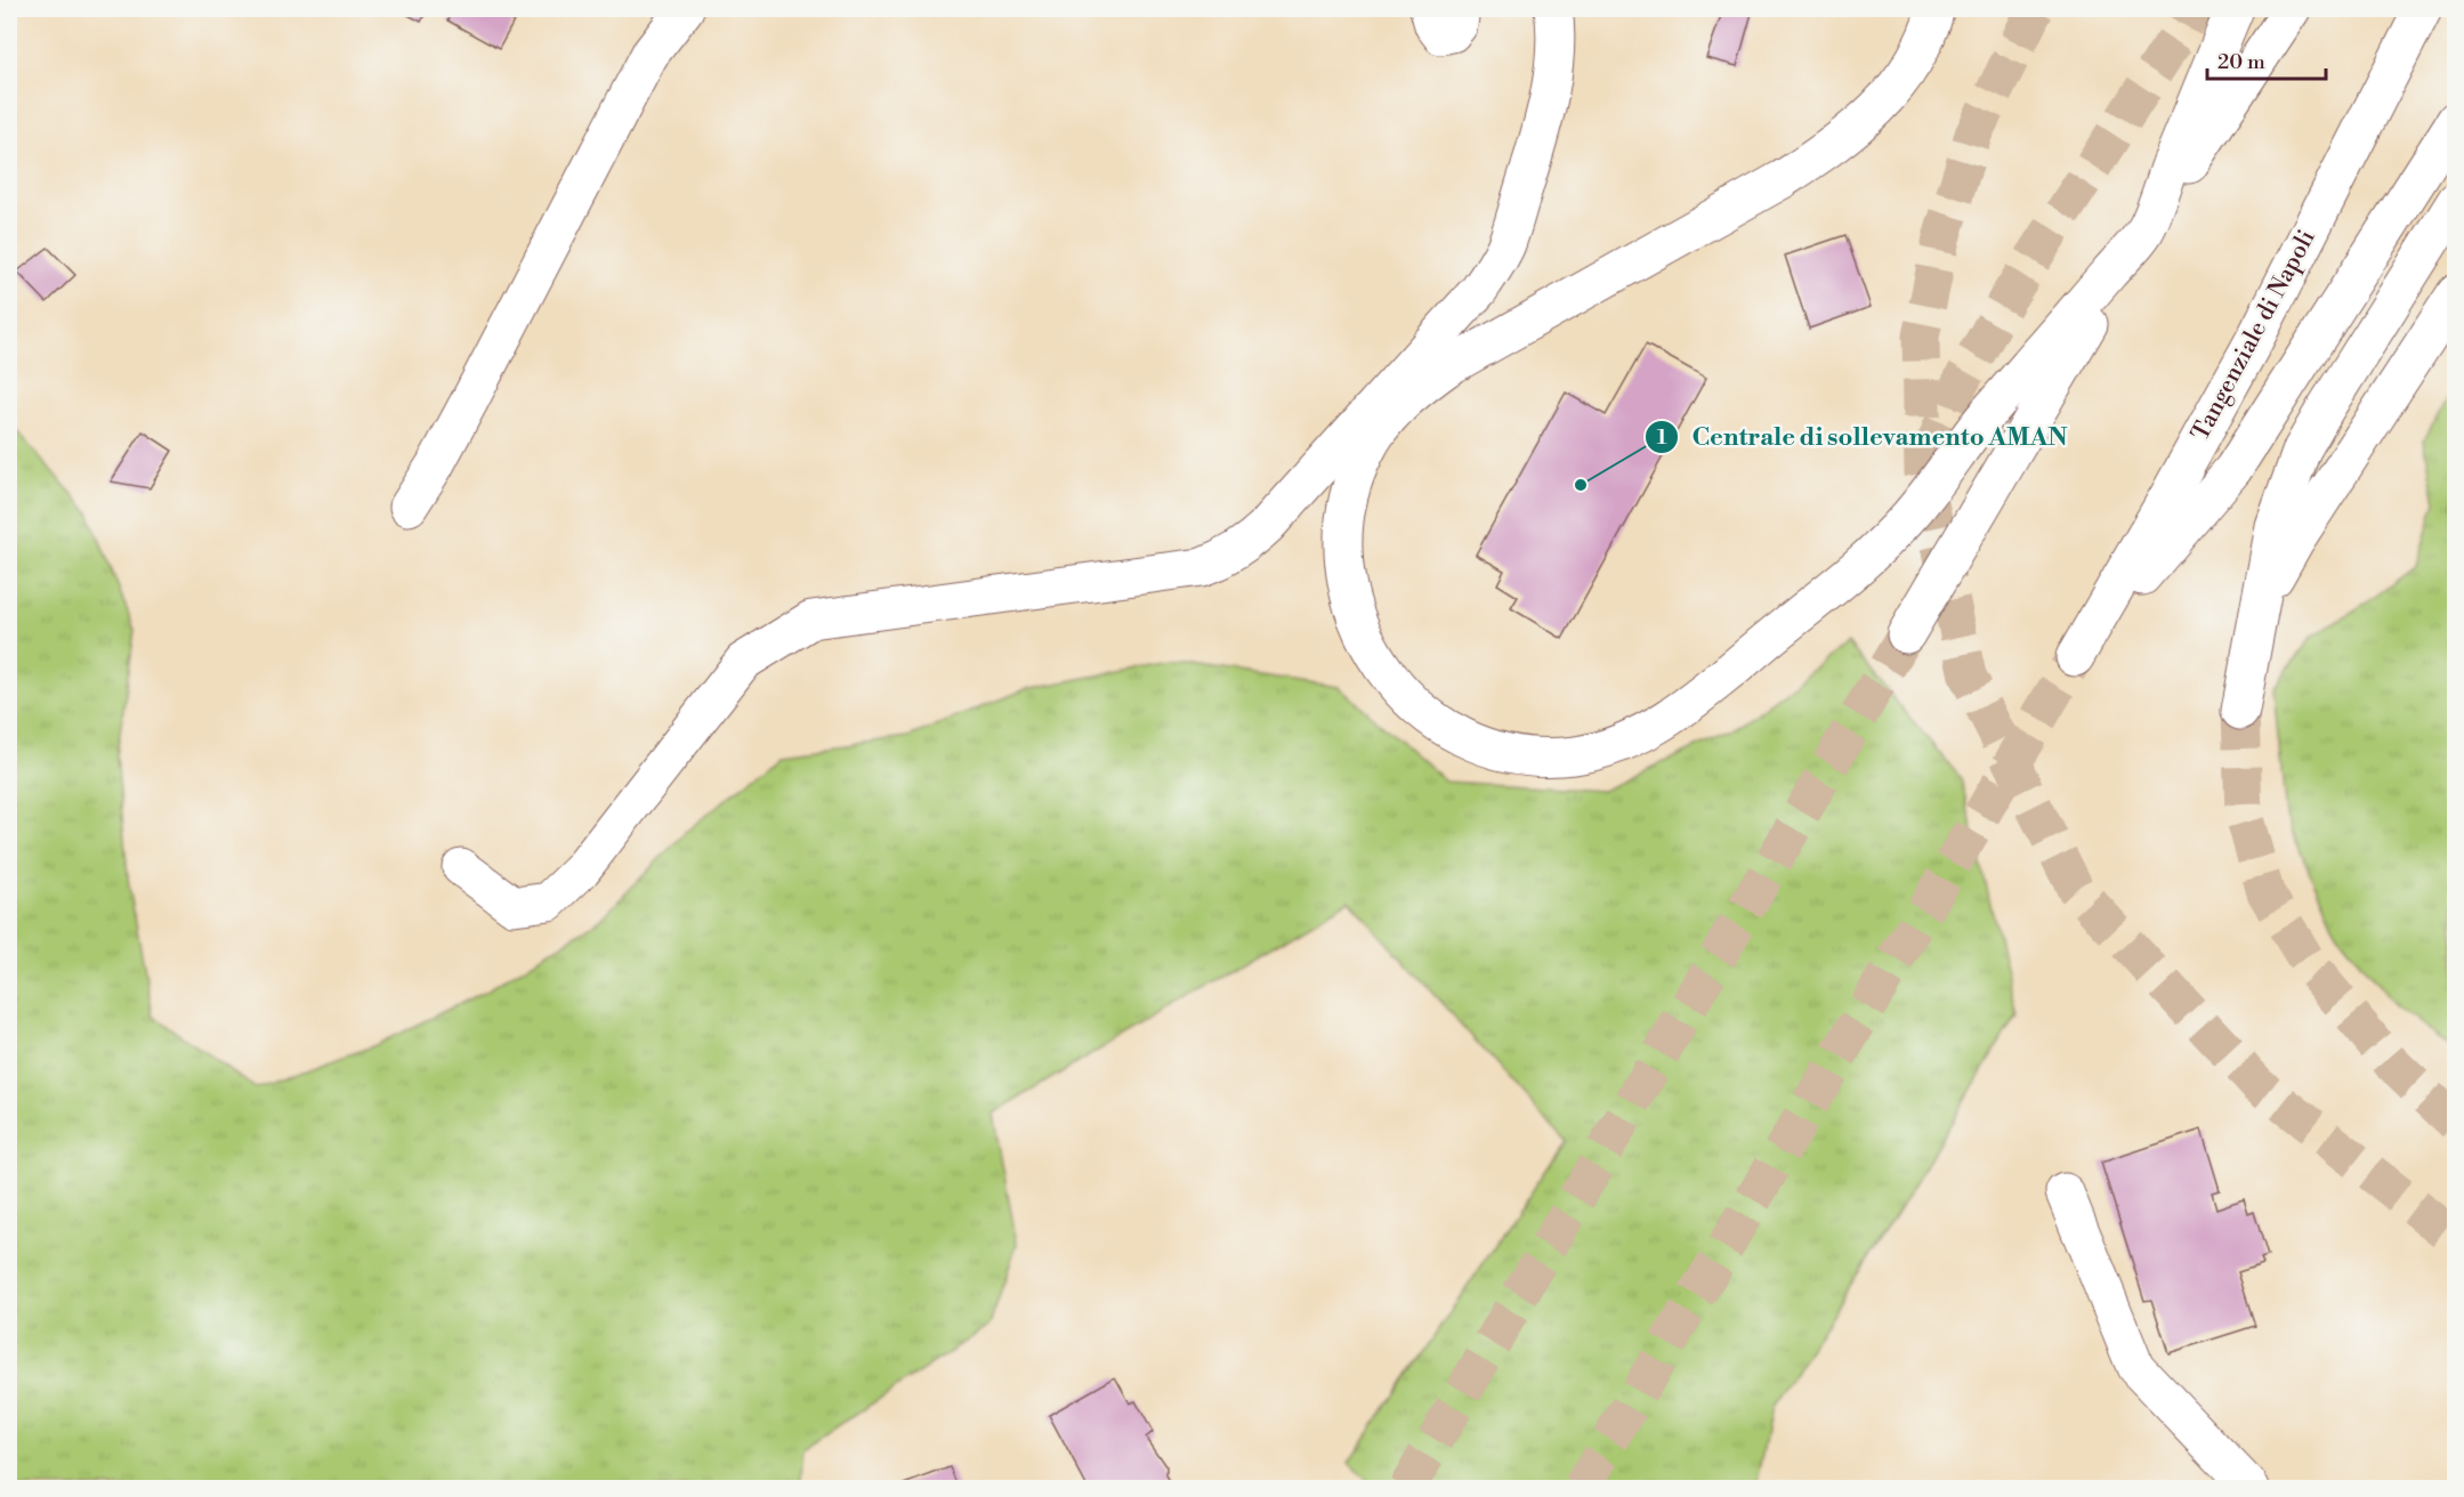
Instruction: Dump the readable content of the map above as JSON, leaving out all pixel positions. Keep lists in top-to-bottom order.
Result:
{
  "streets": {
    "main road": ["Tangenziale di Napoli"]
  },
  "places": ["Centrale di sollevamento AMAN"],
  "scale_bar": "20 m"
}
